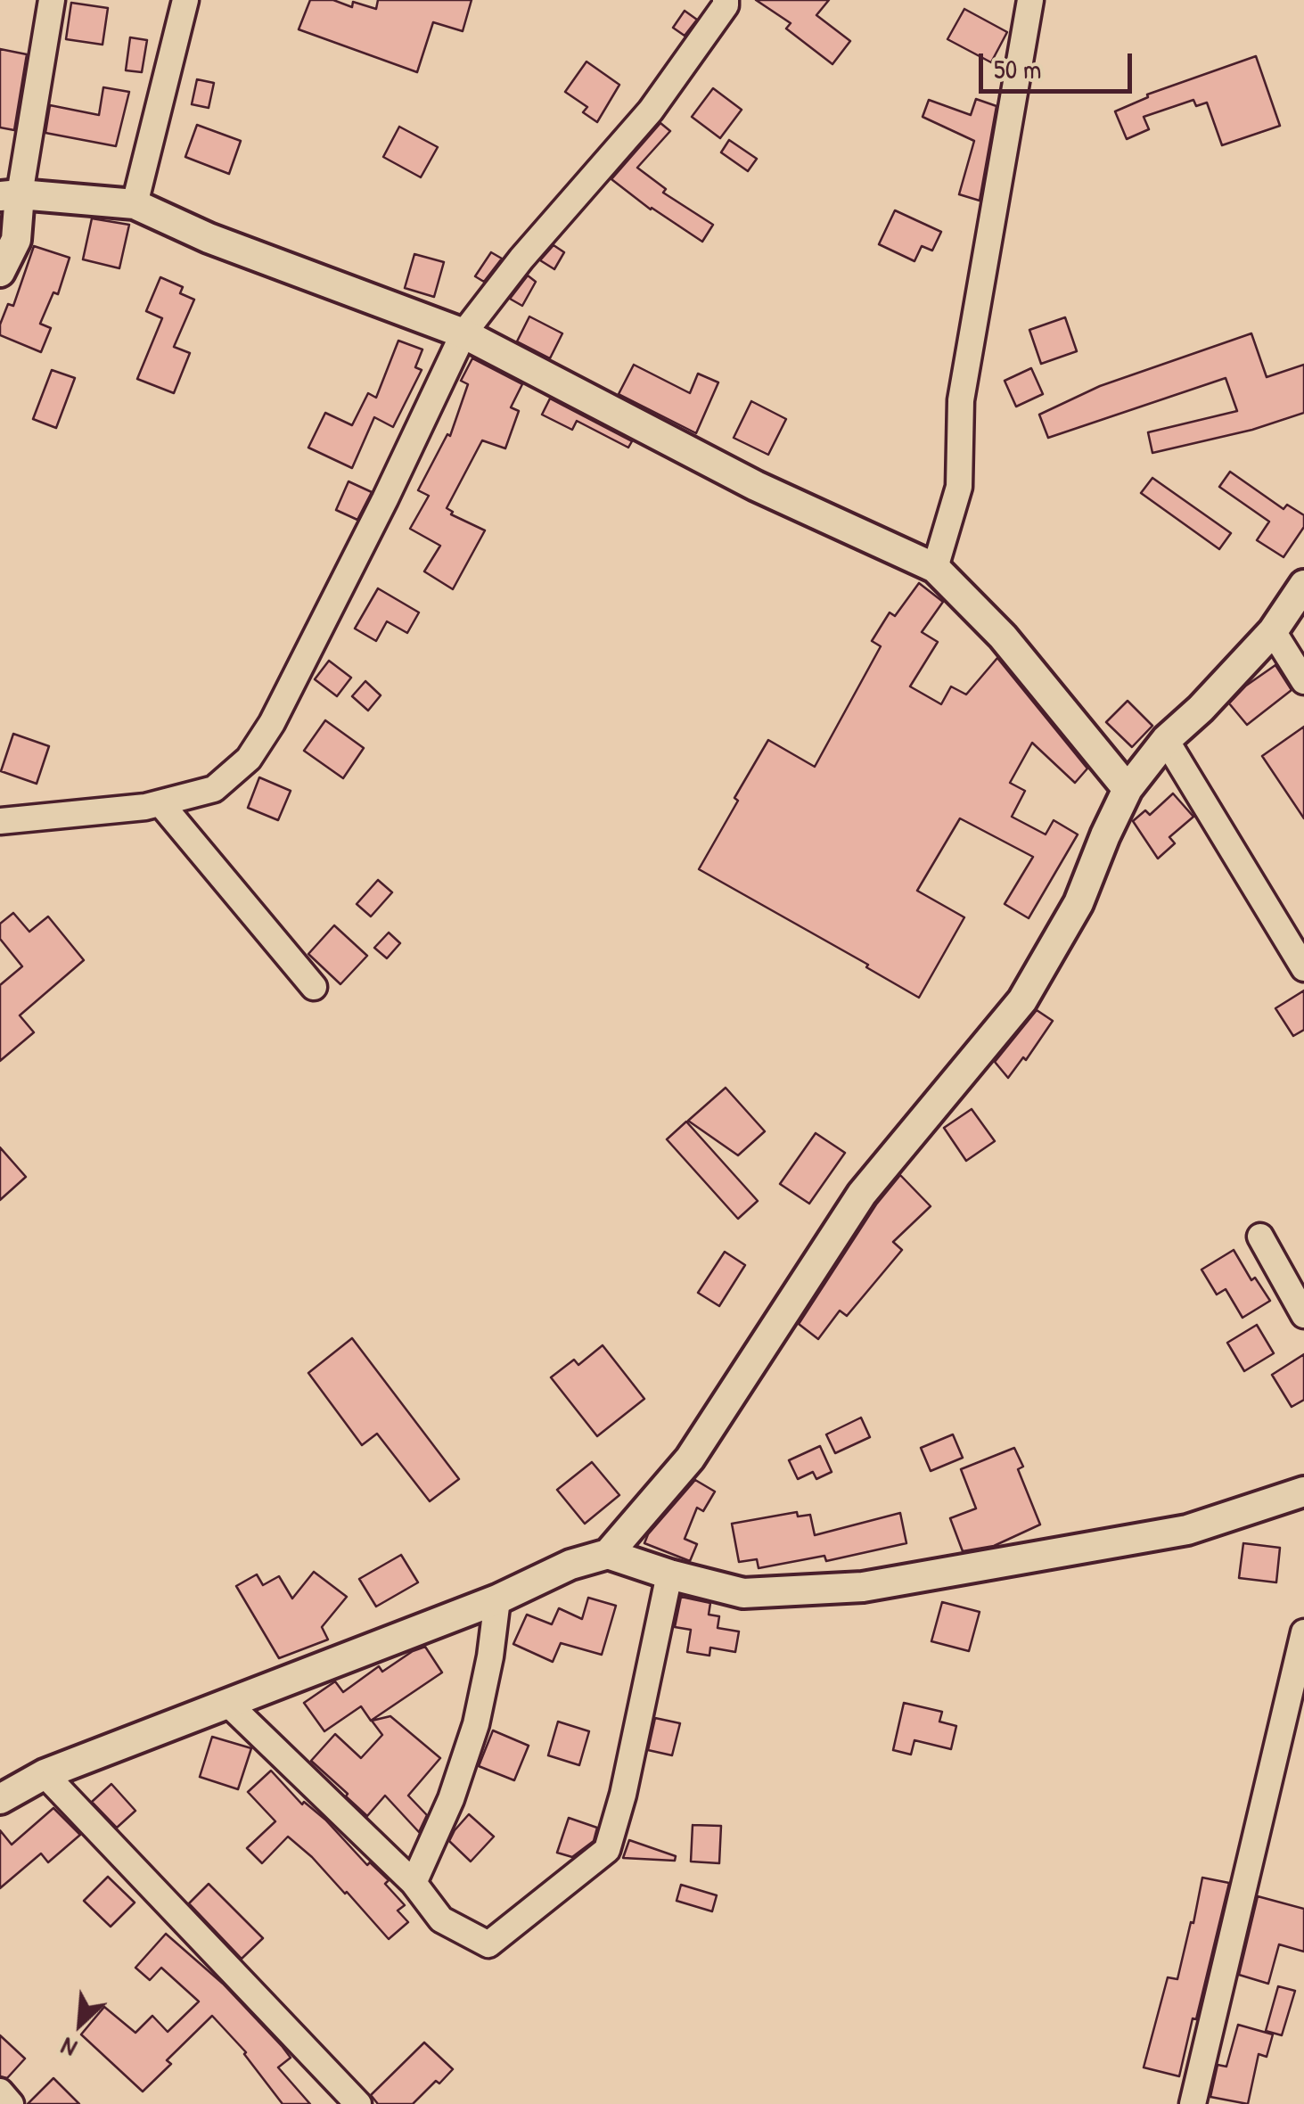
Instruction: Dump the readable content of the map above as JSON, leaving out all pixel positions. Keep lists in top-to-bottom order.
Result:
{
  "scale_bar": "50 m",
  "north": "bottom left"
}
